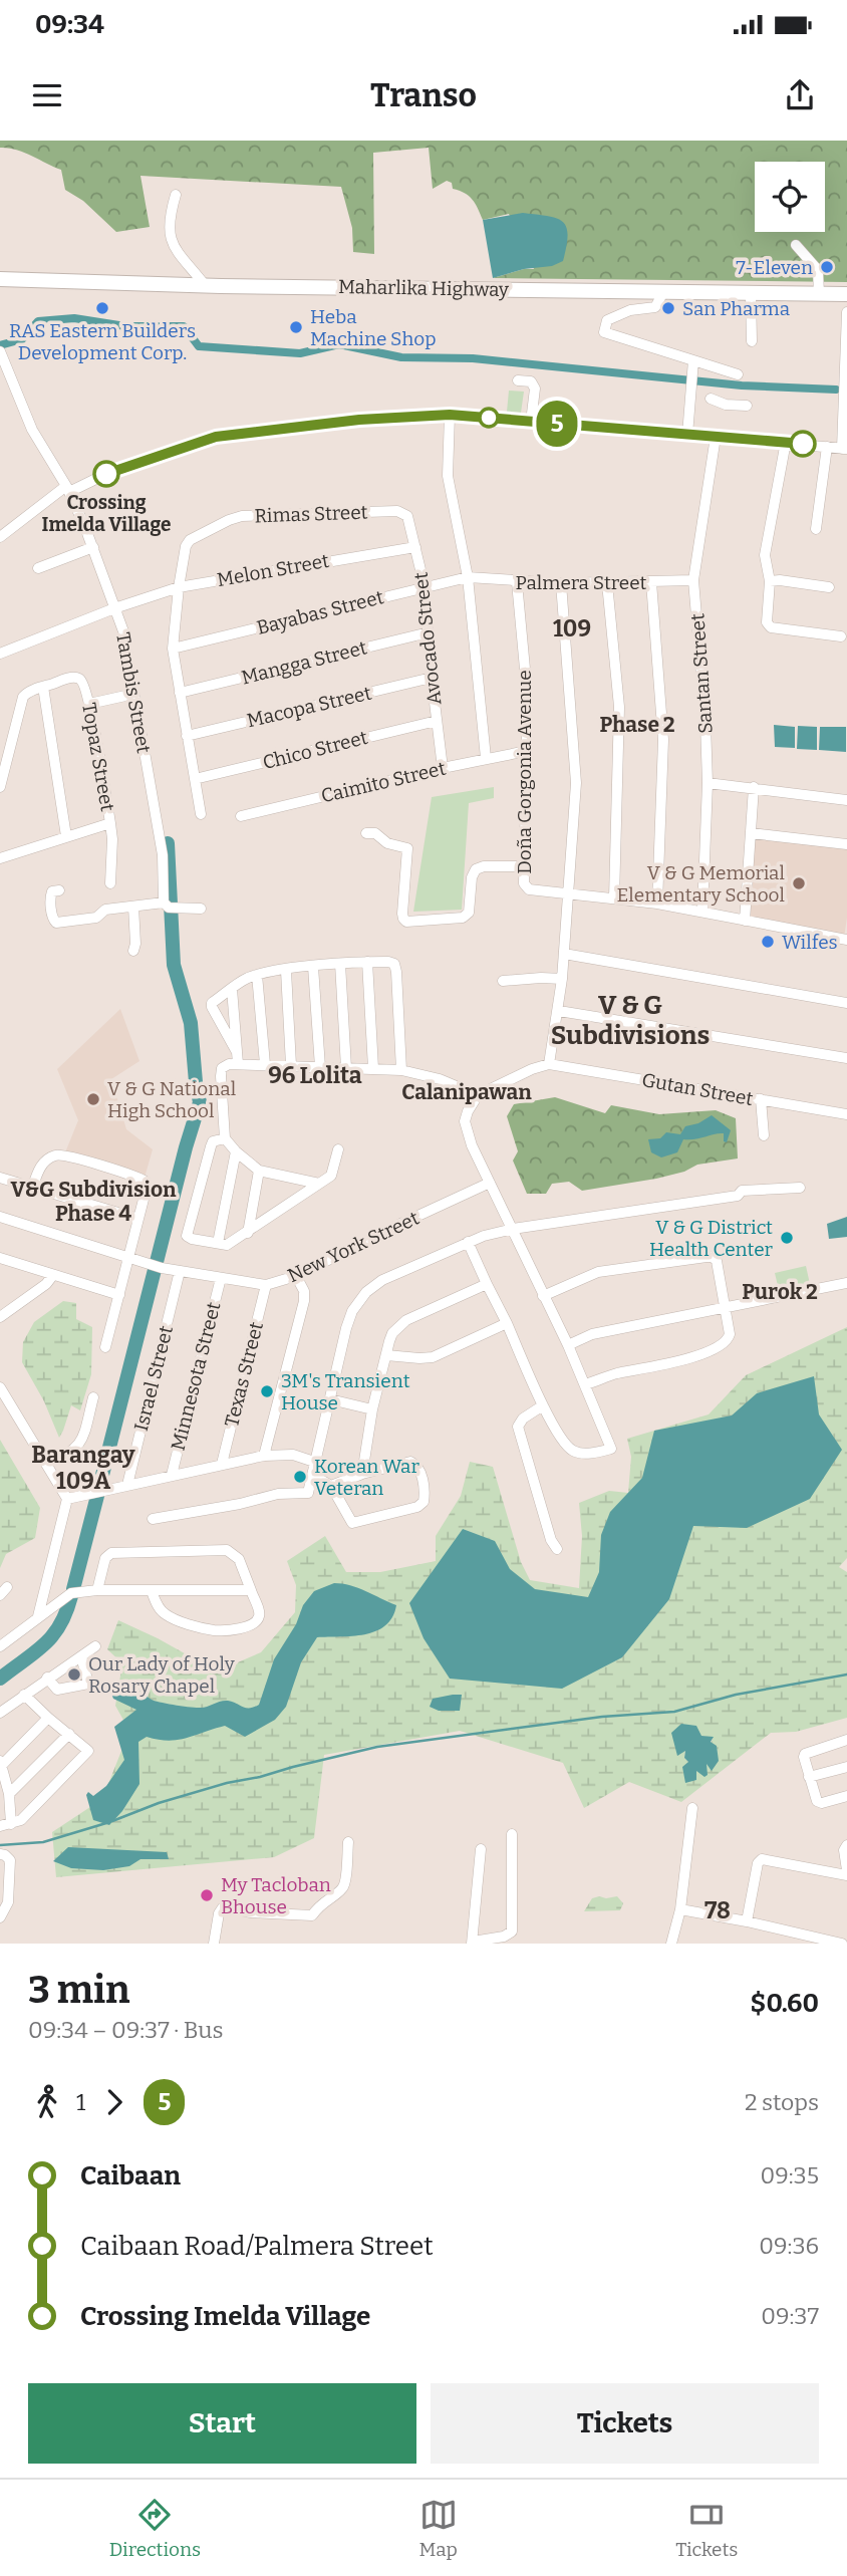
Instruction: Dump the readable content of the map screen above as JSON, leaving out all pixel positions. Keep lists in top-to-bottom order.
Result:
{
  "streets": {
    "highway": ["Maharlika Highway"],
    "street": [
      "Rimas Street",
      "Melon Street",
      "Palmera Street",
      "Bayabas Street",
      "Avocado Street",
      "Mangga Street",
      "Santan Street",
      "Tambis Street",
      "Macopa Street",
      "Chico Street",
      "Topaz Street",
      "Doña Gorgonia Avenue",
      "Caimito Street",
      "Gutan Street",
      "New York Street",
      "Texas Street",
      "Minnesota Street",
      "Israel Street"
    ]
  },
  "crossings": [
    ["Rimas Street", "Melon Street"],
    ["Rimas Street", "Avocado Street"],
    ["Melon Street", "Avocado Street"],
    ["Melon Street", "Tambis Street"],
    ["Palmera Street", "Bayabas Street"],
    ["Palmera Street", "Santan Street"],
    ["Palmera Street", "Doña Gorgonia Avenue"],
    ["Bayabas Street", "Avocado Street"],
    ["Avocado Street", "Mangga Street"],
    ["Avocado Street", "Macopa Street"],
    ["Avocado Street", "Chico Street"],
    ["Avocado Street", "Caimito Street"],
    ["Santan Street", "Doña Gorgonia Avenue"],
    ["Doña Gorgonia Avenue", "Caimito Street"],
    ["New York Street", "Texas Street"],
    ["New York Street", "Minnesota Street"],
    ["New York Street", "Israel Street"]
  ],
  "districts": [
    "109",
    "Phase 2",
    "V & G Subdivisions",
    "96 Lolita",
    "Calanipawan",
    "V&G Subdivision Phase 4",
    "Purok 2",
    "Barangay 109A",
    "78"
  ],
  "places": [
    "7-Eleven",
    "RAS Eastern Builders Development Corp.",
    "San Pharma",
    "Heba Machine Shop",
    "Crossing Imelda Village",
    "V & G Memorial Elementary School",
    "Wilfes",
    "V & G National High School",
    "V & G District Health Center",
    "3M's Transient House",
    "Korean War Veteran",
    "Our Lady of Holy Rosary Chapel",
    "My Tacloban Bhouse"
  ],
  "lines": ["bus line 5"],
  "page": {
    "status": "09:34",
    "header": "Transo",
    "on_map": "5",
    "heading": ["3 min", "09:34 – 09:37 · Bus", "$0.60"],
    "legs": ["1", "5", "2 stops"],
    "list": [
      {
        "name": "Caibaan",
        "value": "09:35"
      },
      {
        "name": "Caibaan Road/Palmera Street",
        "value": "09:36"
      },
      {
        "name": "Crossing Imelda Village",
        "value": "09:37"
      }
    ],
    "buttons": ["Start", "Tickets"],
    "tabs": ["Directions", "Map", "Tickets"]
  }
}
